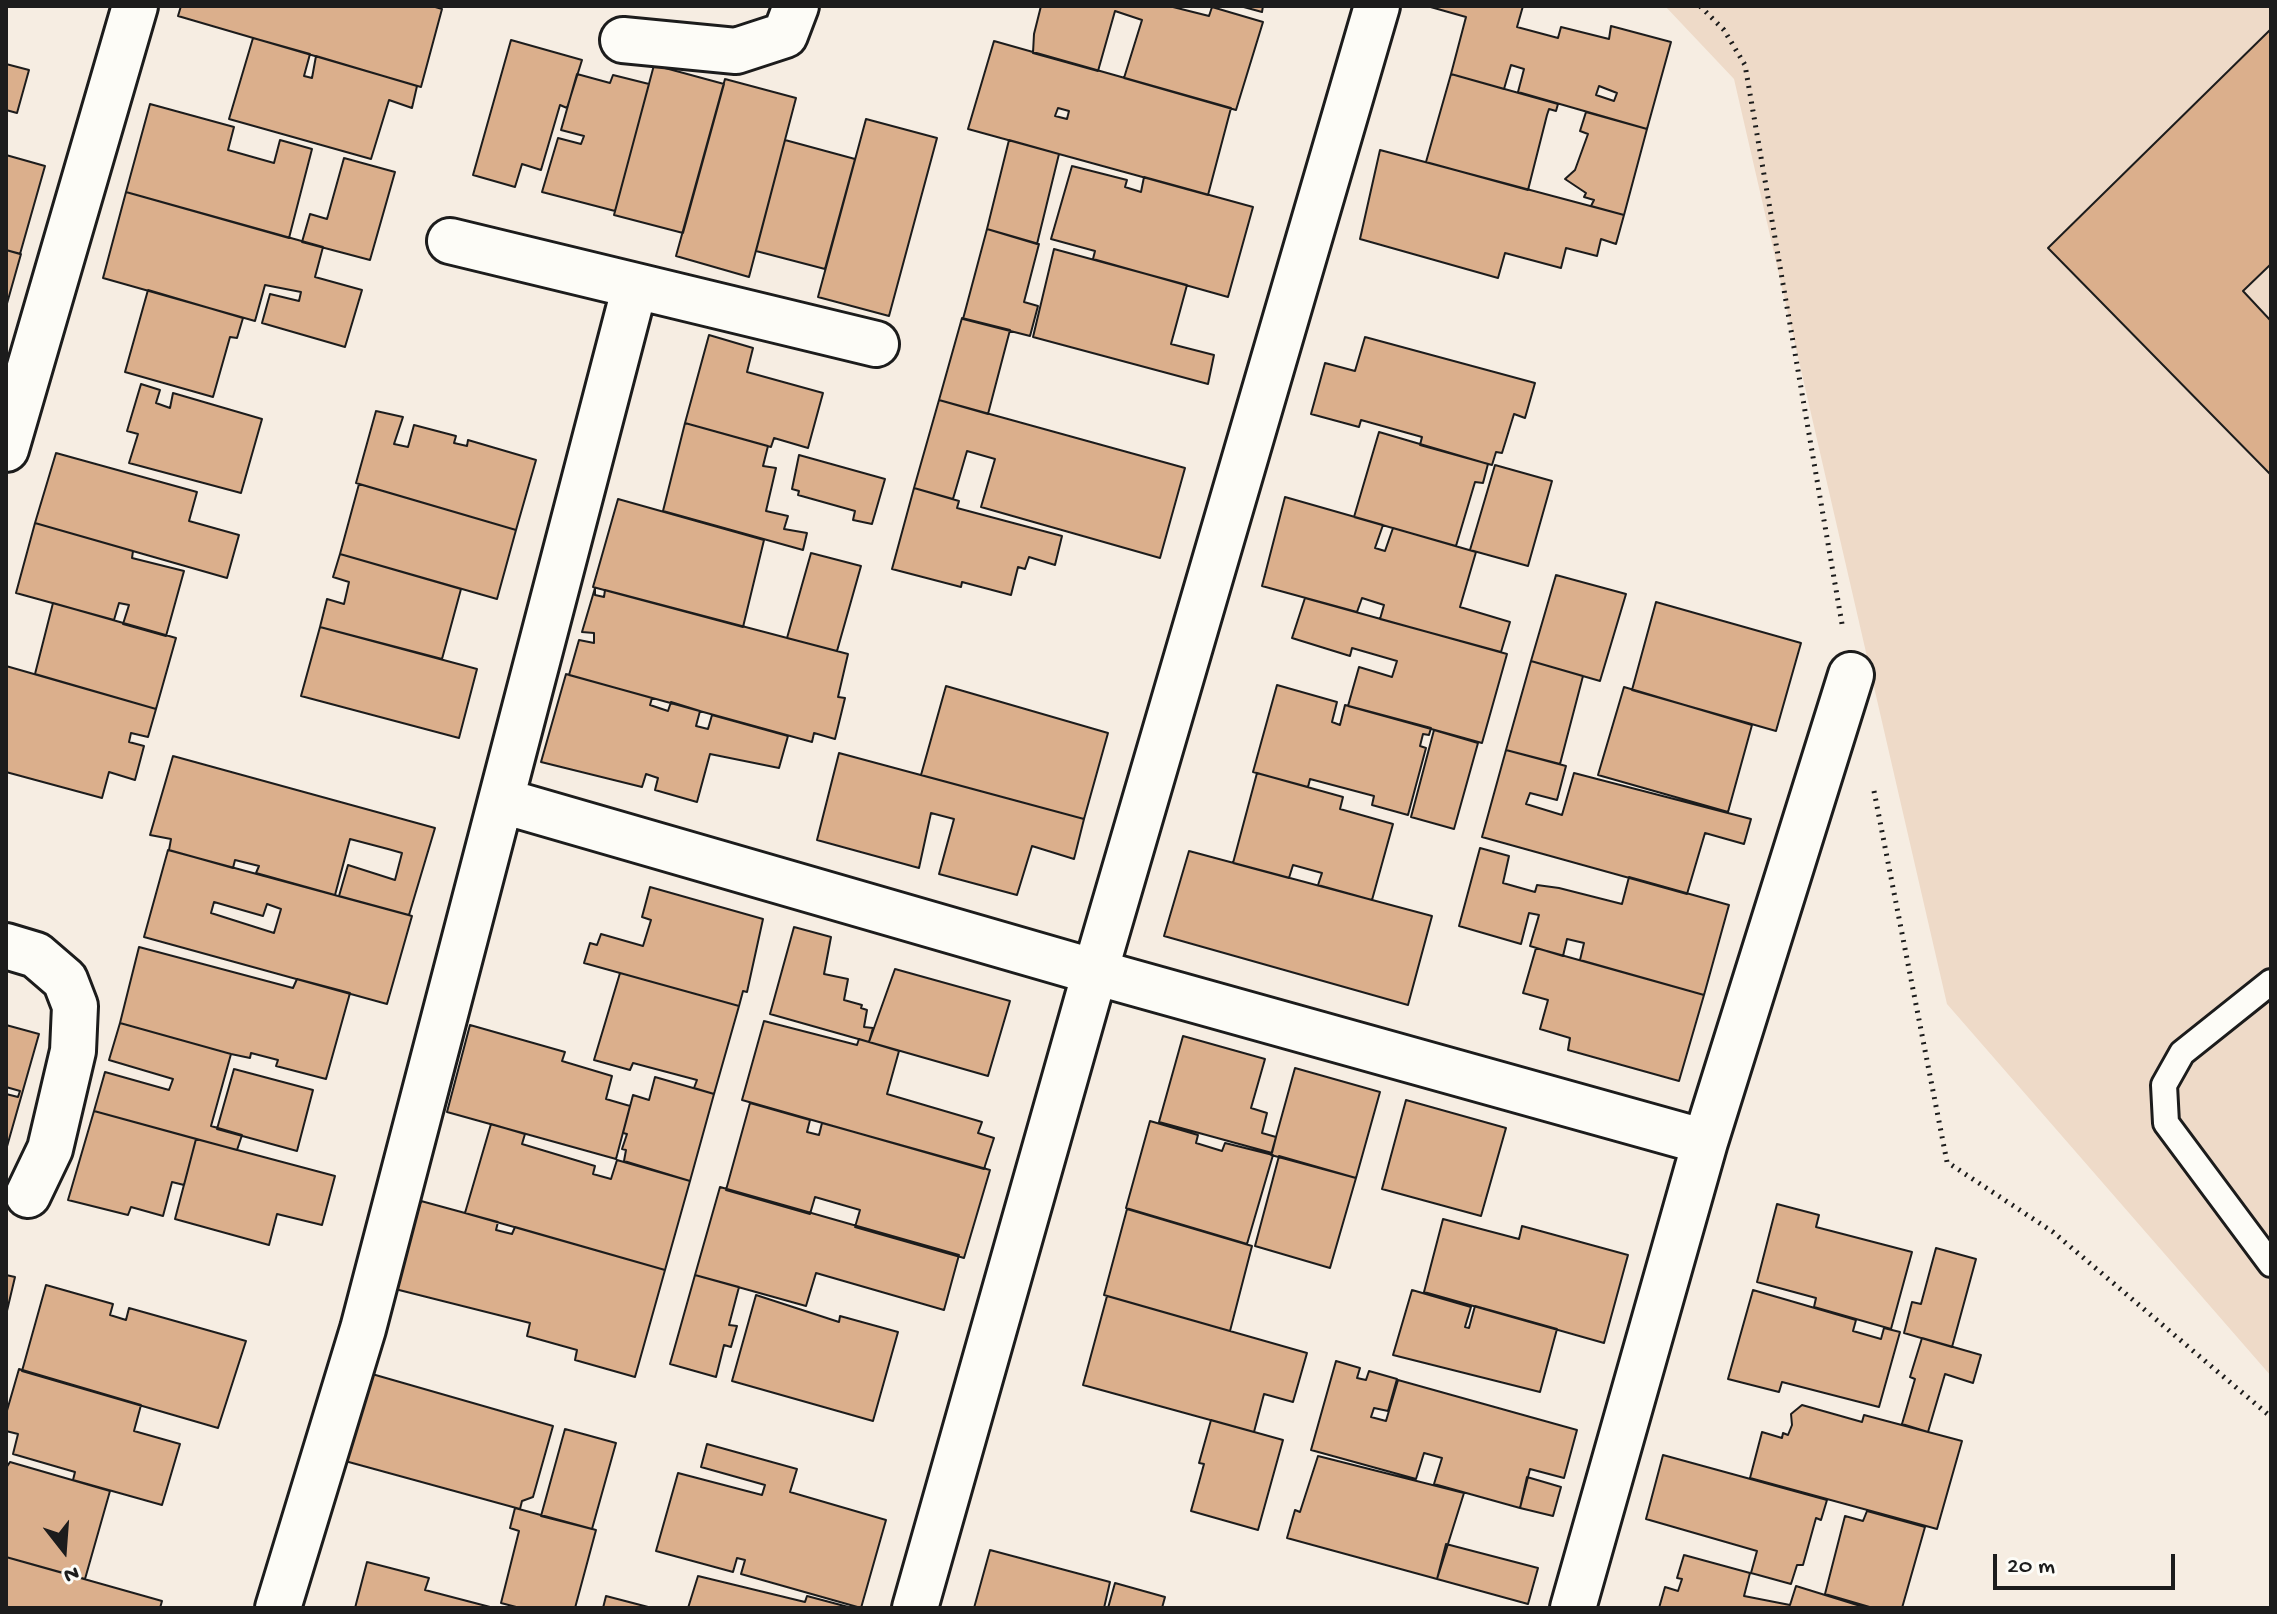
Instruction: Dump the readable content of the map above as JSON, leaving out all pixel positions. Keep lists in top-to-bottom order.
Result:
{
  "scale_bar": "20 m",
  "north": "bottom"
}
